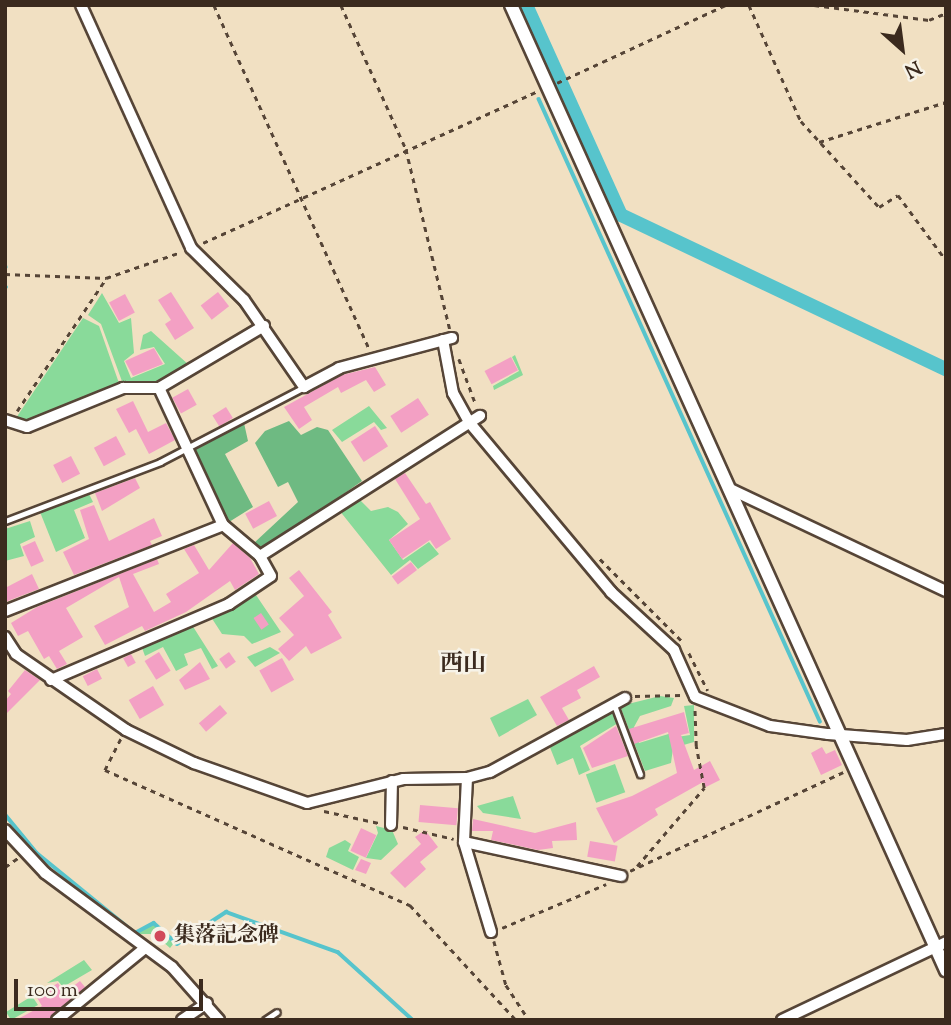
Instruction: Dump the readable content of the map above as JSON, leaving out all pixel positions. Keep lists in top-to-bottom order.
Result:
{
  "districts": ["西山"],
  "places": ["集落記念碑"],
  "scale_bar": "100 m",
  "north": "bottom right"
}
